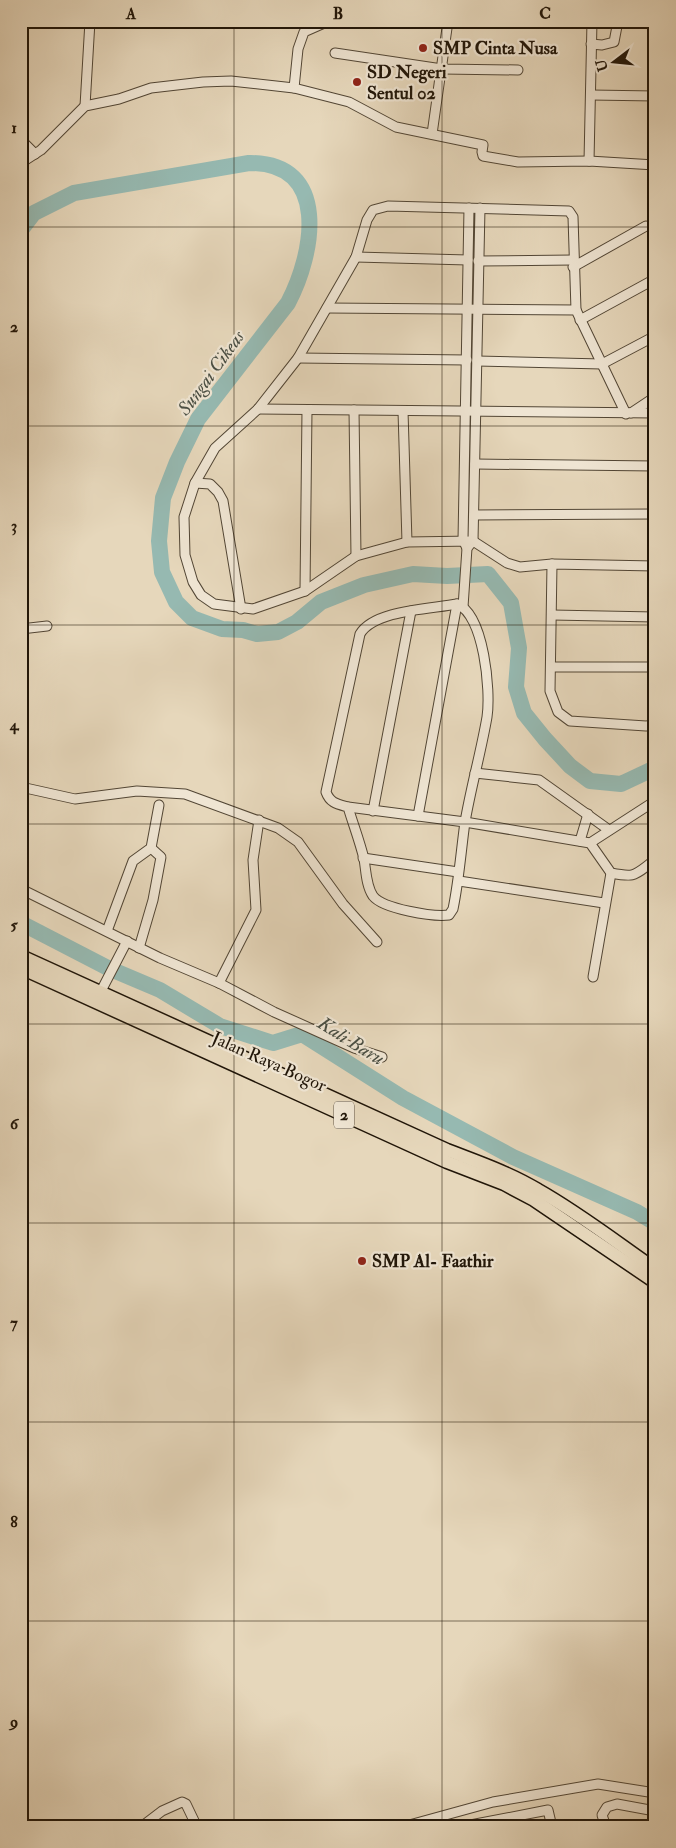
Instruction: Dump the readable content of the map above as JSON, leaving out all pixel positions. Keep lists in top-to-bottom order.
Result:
{
  "streets": {
    "highway": ["Jalan Raya Bogor", "2"]
  },
  "water": ["Sungai Cikeas", "Kali Baru"],
  "places": ["SMP Cinta Nusa", "SD Negeri Sentul 02", "SMP Al- Faathir"],
  "north": "left",
  "grid": {
    "columns": ["A", "B", "C"],
    "rows": [
      "1",
      "2",
      "3",
      "4",
      "5",
      "6",
      "7",
      "8",
      "9"
    ]
  }
}
